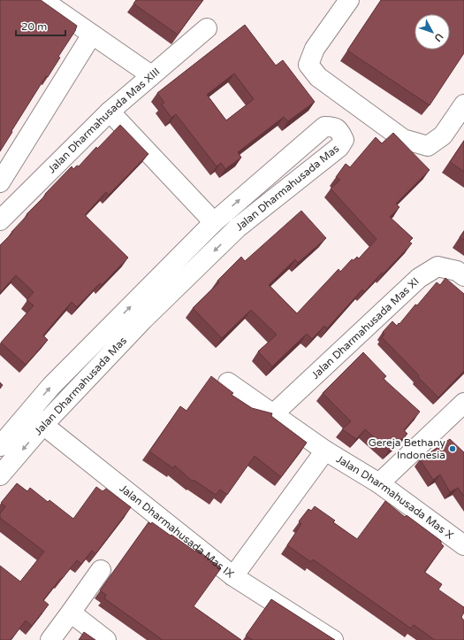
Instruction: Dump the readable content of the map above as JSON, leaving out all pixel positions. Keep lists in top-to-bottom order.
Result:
{
  "streets": {
    "street": [
      "Jalan Dharmahusada Mas XIII",
      "Jalan Dharmahusada Mas",
      "Jalan Dharmahusada Mas XI",
      "Jalan Dharmahusada Mas X",
      "Jalan Dharmahusada Mas IX"
    ]
  },
  "crossings": [
    ["Jalan Dharmahusada Mas", "Jalan Dharmahusada Mas IX"],
    ["Jalan Dharmahusada Mas XI", "Jalan Dharmahusada Mas X"],
    ["Jalan Dharmahusada Mas X", "Jalan Dharmahusada Mas IX"]
  ],
  "places": ["Gereja Bethany Indonesia"],
  "scale_bar": "20 m",
  "north": "bottom right"
}
